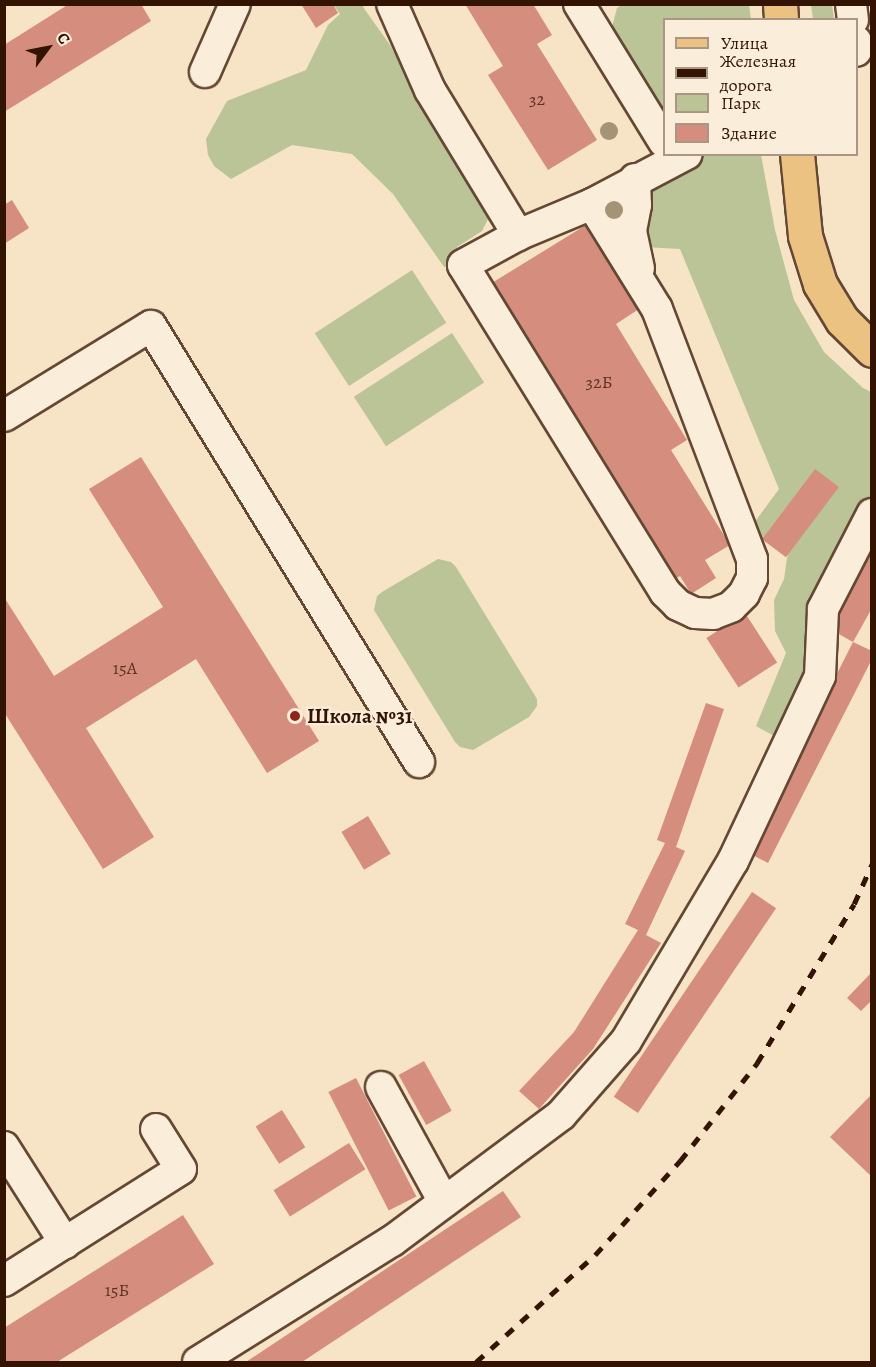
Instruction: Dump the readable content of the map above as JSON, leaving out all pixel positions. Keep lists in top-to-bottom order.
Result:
{
  "places": ["Школа №31"],
  "house_numbers": [
    "32",
    "32Б",
    "15А",
    "15Б"
  ],
  "legend": [
    "Улица",
    "Железная дорога",
    "Парк",
    "Здание"
  ],
  "north": "top right"
}
